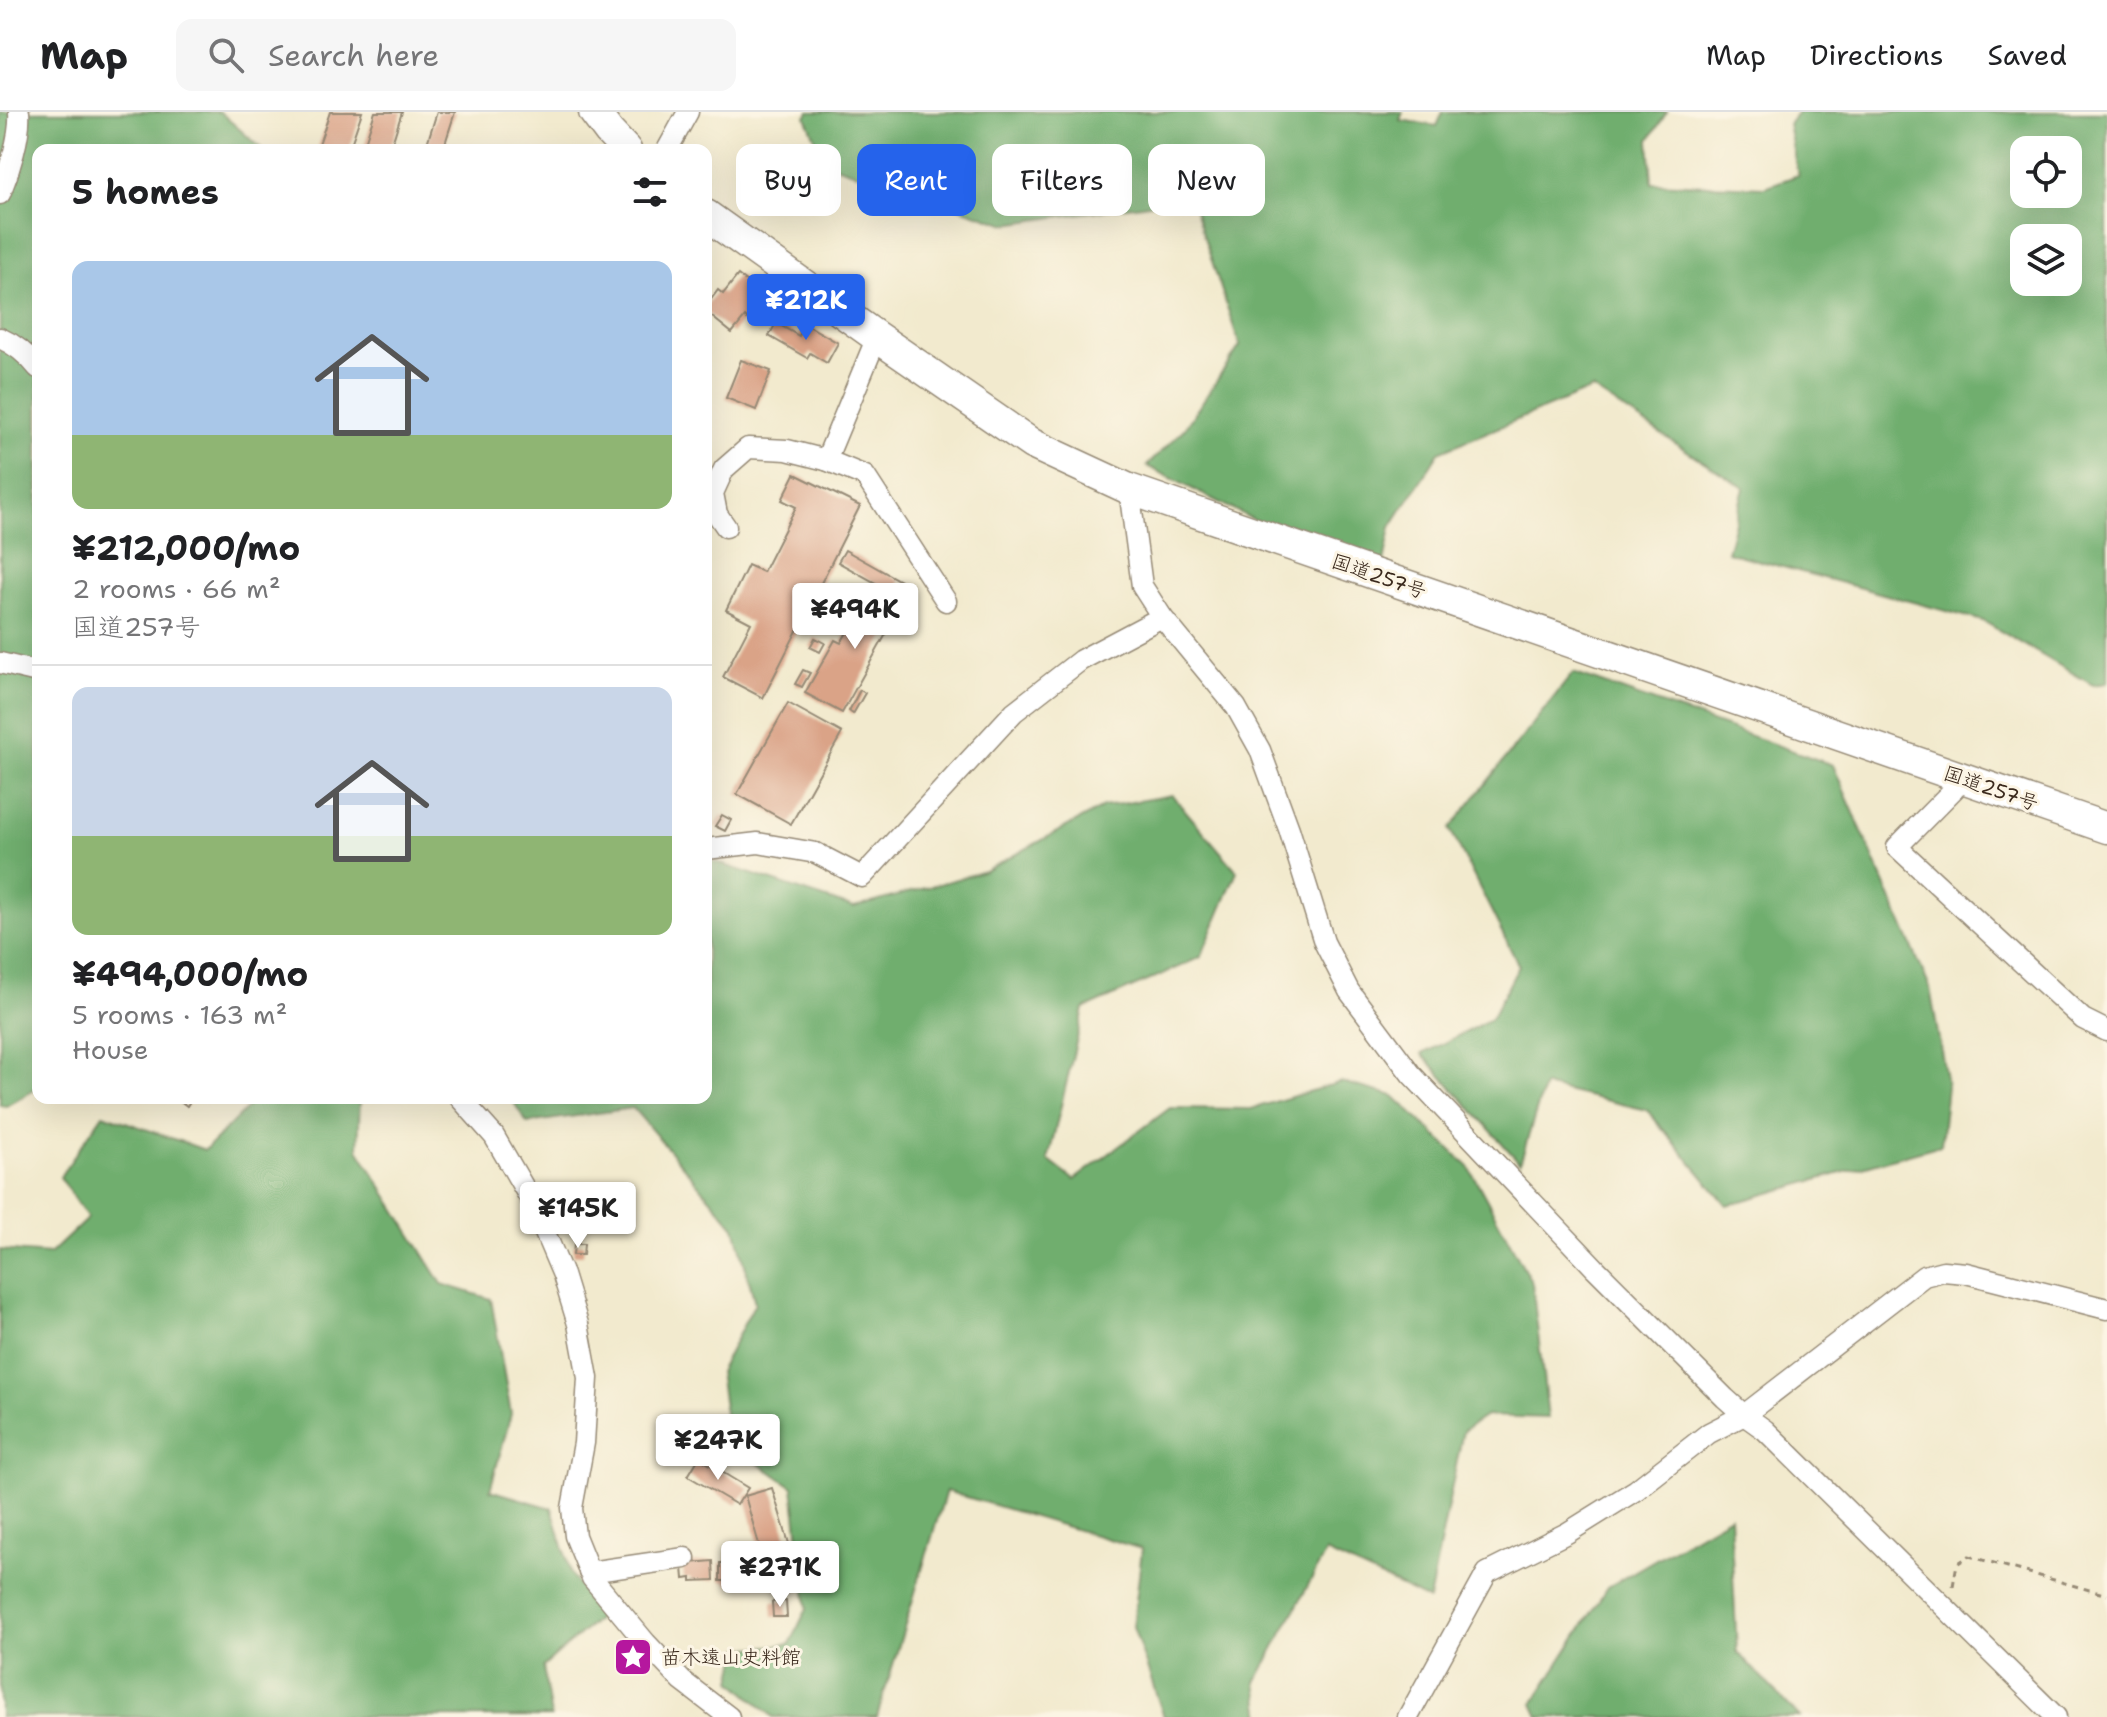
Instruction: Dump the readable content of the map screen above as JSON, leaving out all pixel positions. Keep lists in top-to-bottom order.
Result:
{
  "streets": {
    "highway": ["国道257号"]
  },
  "places": {
    "place": ["苗木遠山史料館"]
  },
  "page": {
    "header": "Map",
    "search": "Search here",
    "nav": ["Map", "Directions", "Saved"],
    "chip": [
      "Buy",
      "Rent",
      "Filters",
      "New"
    ],
    "heading": "5 homes",
    "list": [
      {
        "name": "¥212,000/mo",
        "note": "2 rooms · 66 m² · 国道257号"
      },
      {
        "name": "¥494,000/mo",
        "note": "5 rooms · 163 m² · House"
      }
    ],
    "price": [
      "¥212K",
      "¥494K",
      "¥145K",
      "¥247K",
      "¥271K"
    ]
  }
}
